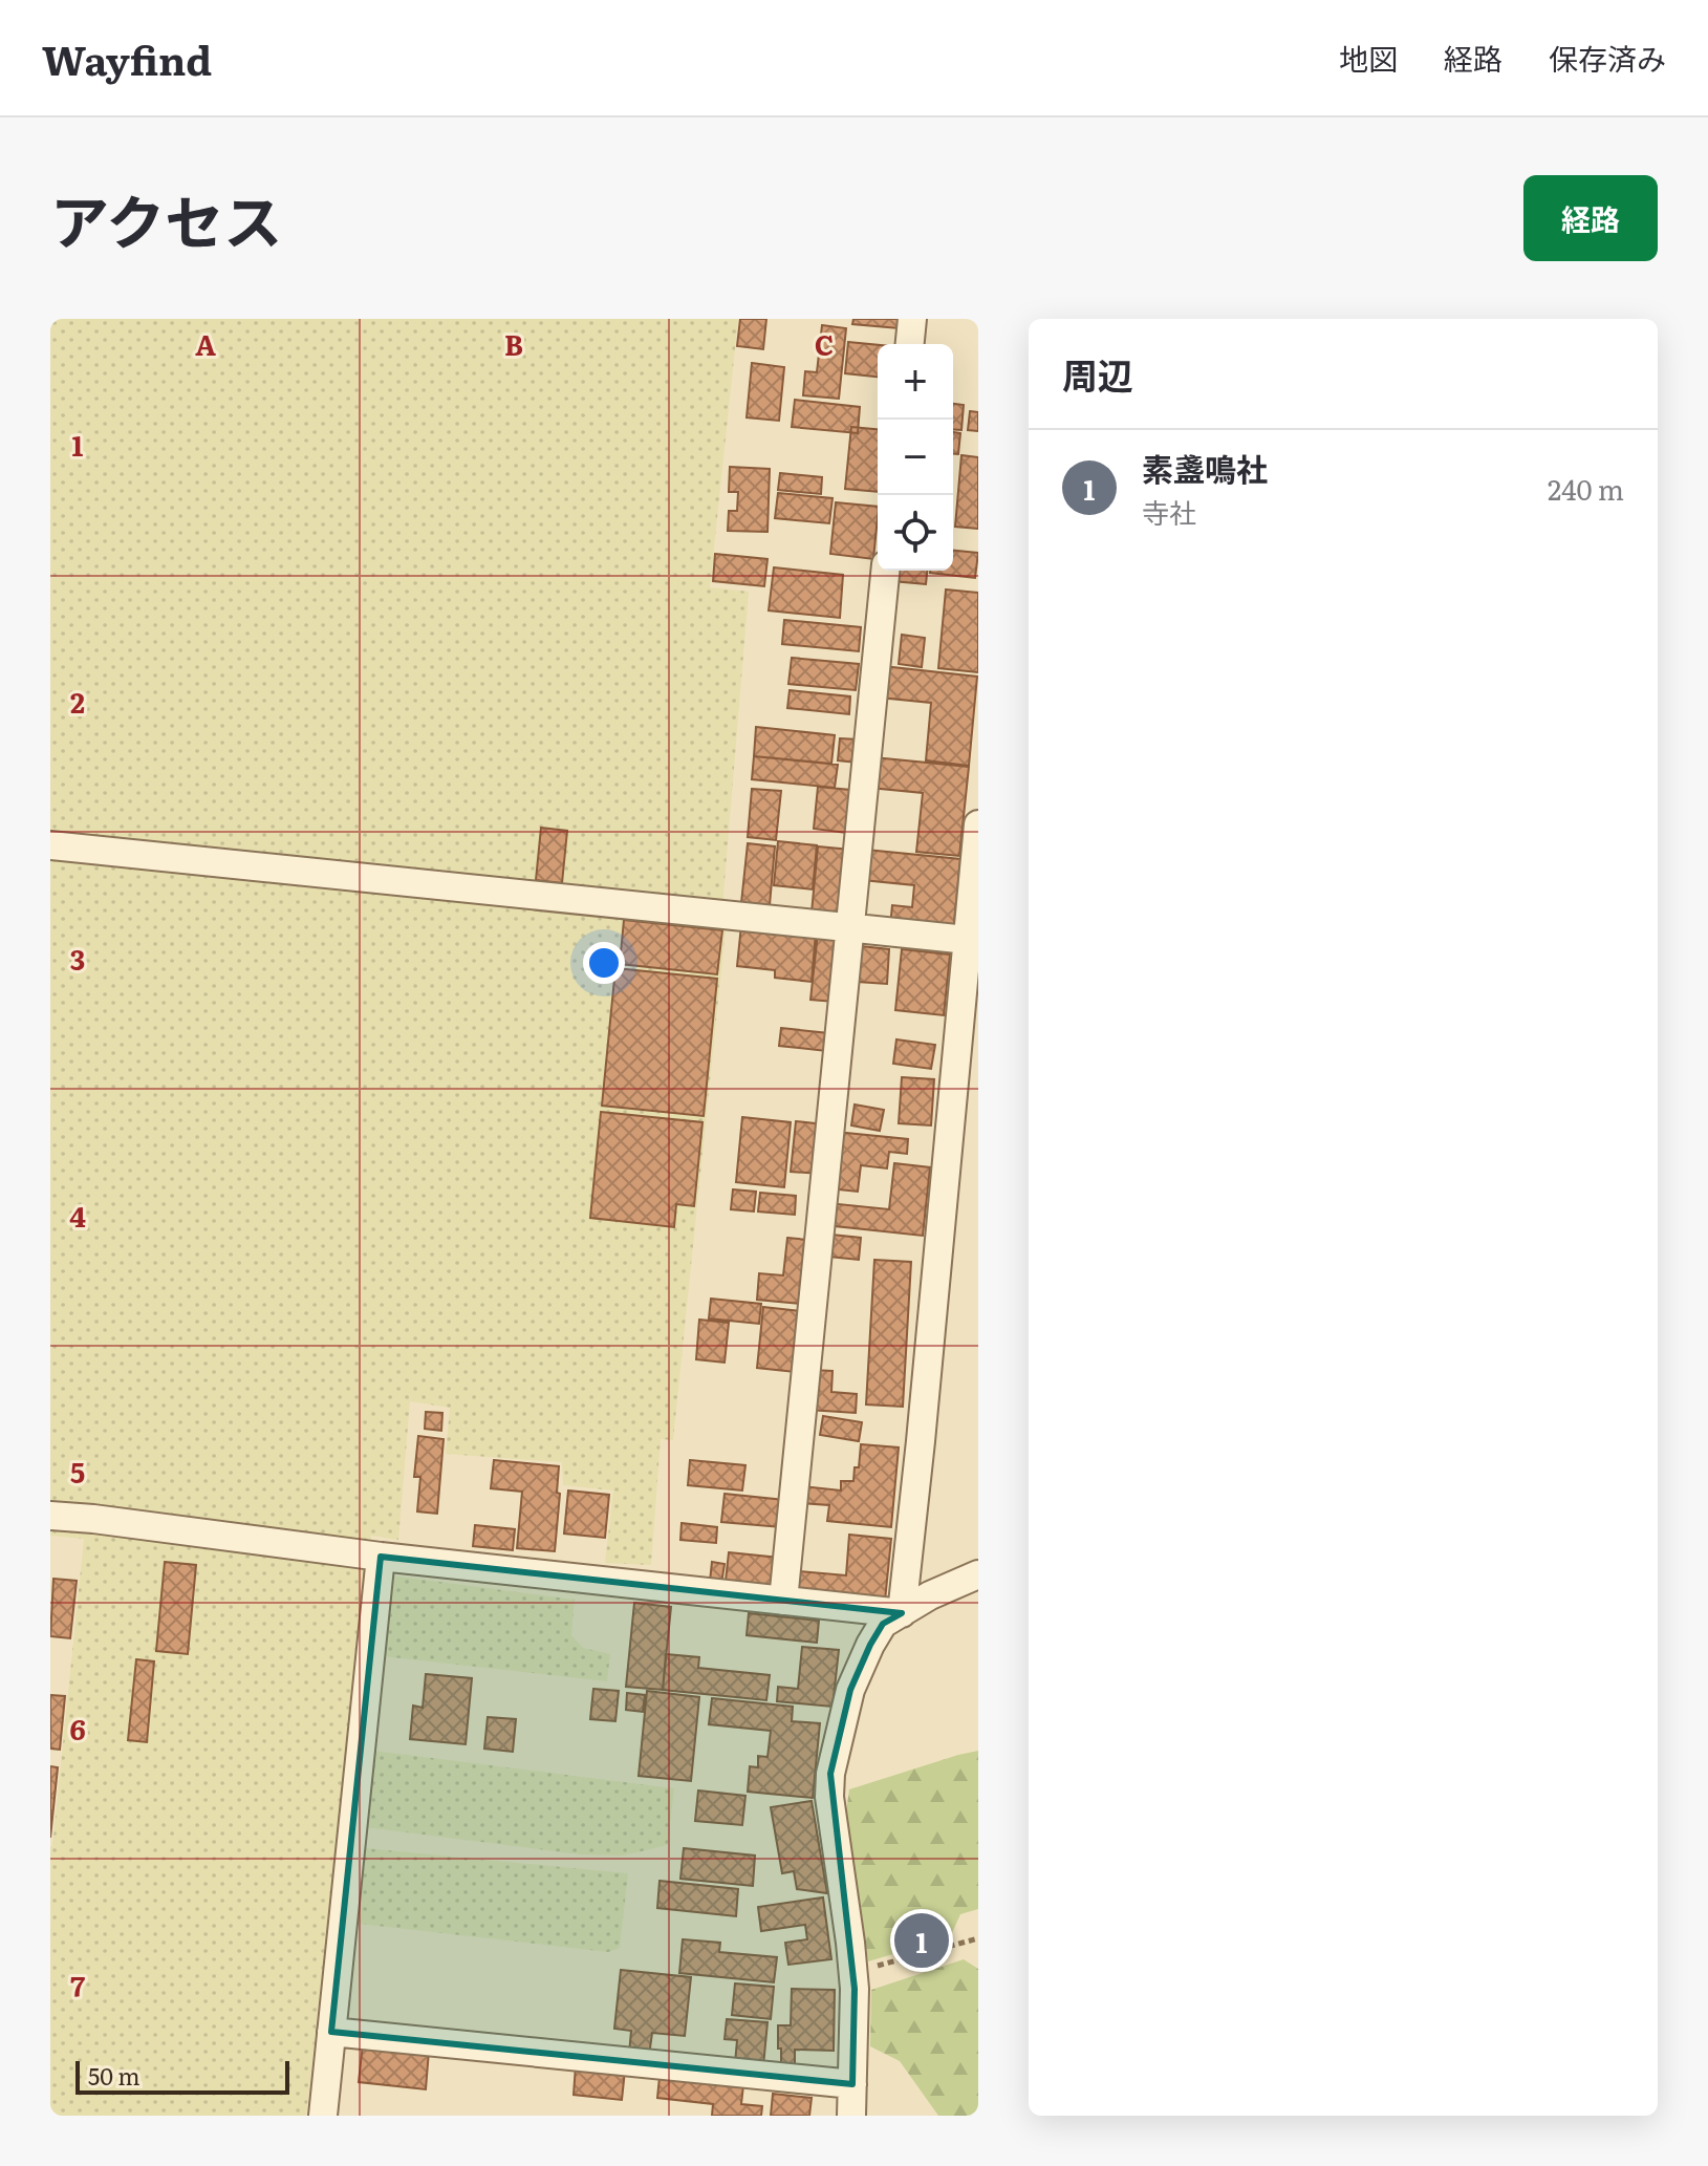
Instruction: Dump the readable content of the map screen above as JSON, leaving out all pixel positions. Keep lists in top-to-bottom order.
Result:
{
  "scale_bar": "50 m",
  "page": {
    "header": "Wayfind",
    "nav": ["地図", "経路", "保存済み"],
    "title": "アクセス",
    "buttons": "経路",
    "heading": "周辺",
    "map_buttons": ["+", "−"],
    "list": [
      {
        "mark": "1",
        "name": "素盞鳴社",
        "note": "寺社",
        "value": "240 m"
      }
    ],
    "pins": "1",
    "scale": "50 m"
  },
  "grid": {
    "columns": ["A", "B", "C"],
    "rows": [
      "1",
      "2",
      "3",
      "4",
      "5",
      "6",
      "7"
    ]
  }
}
